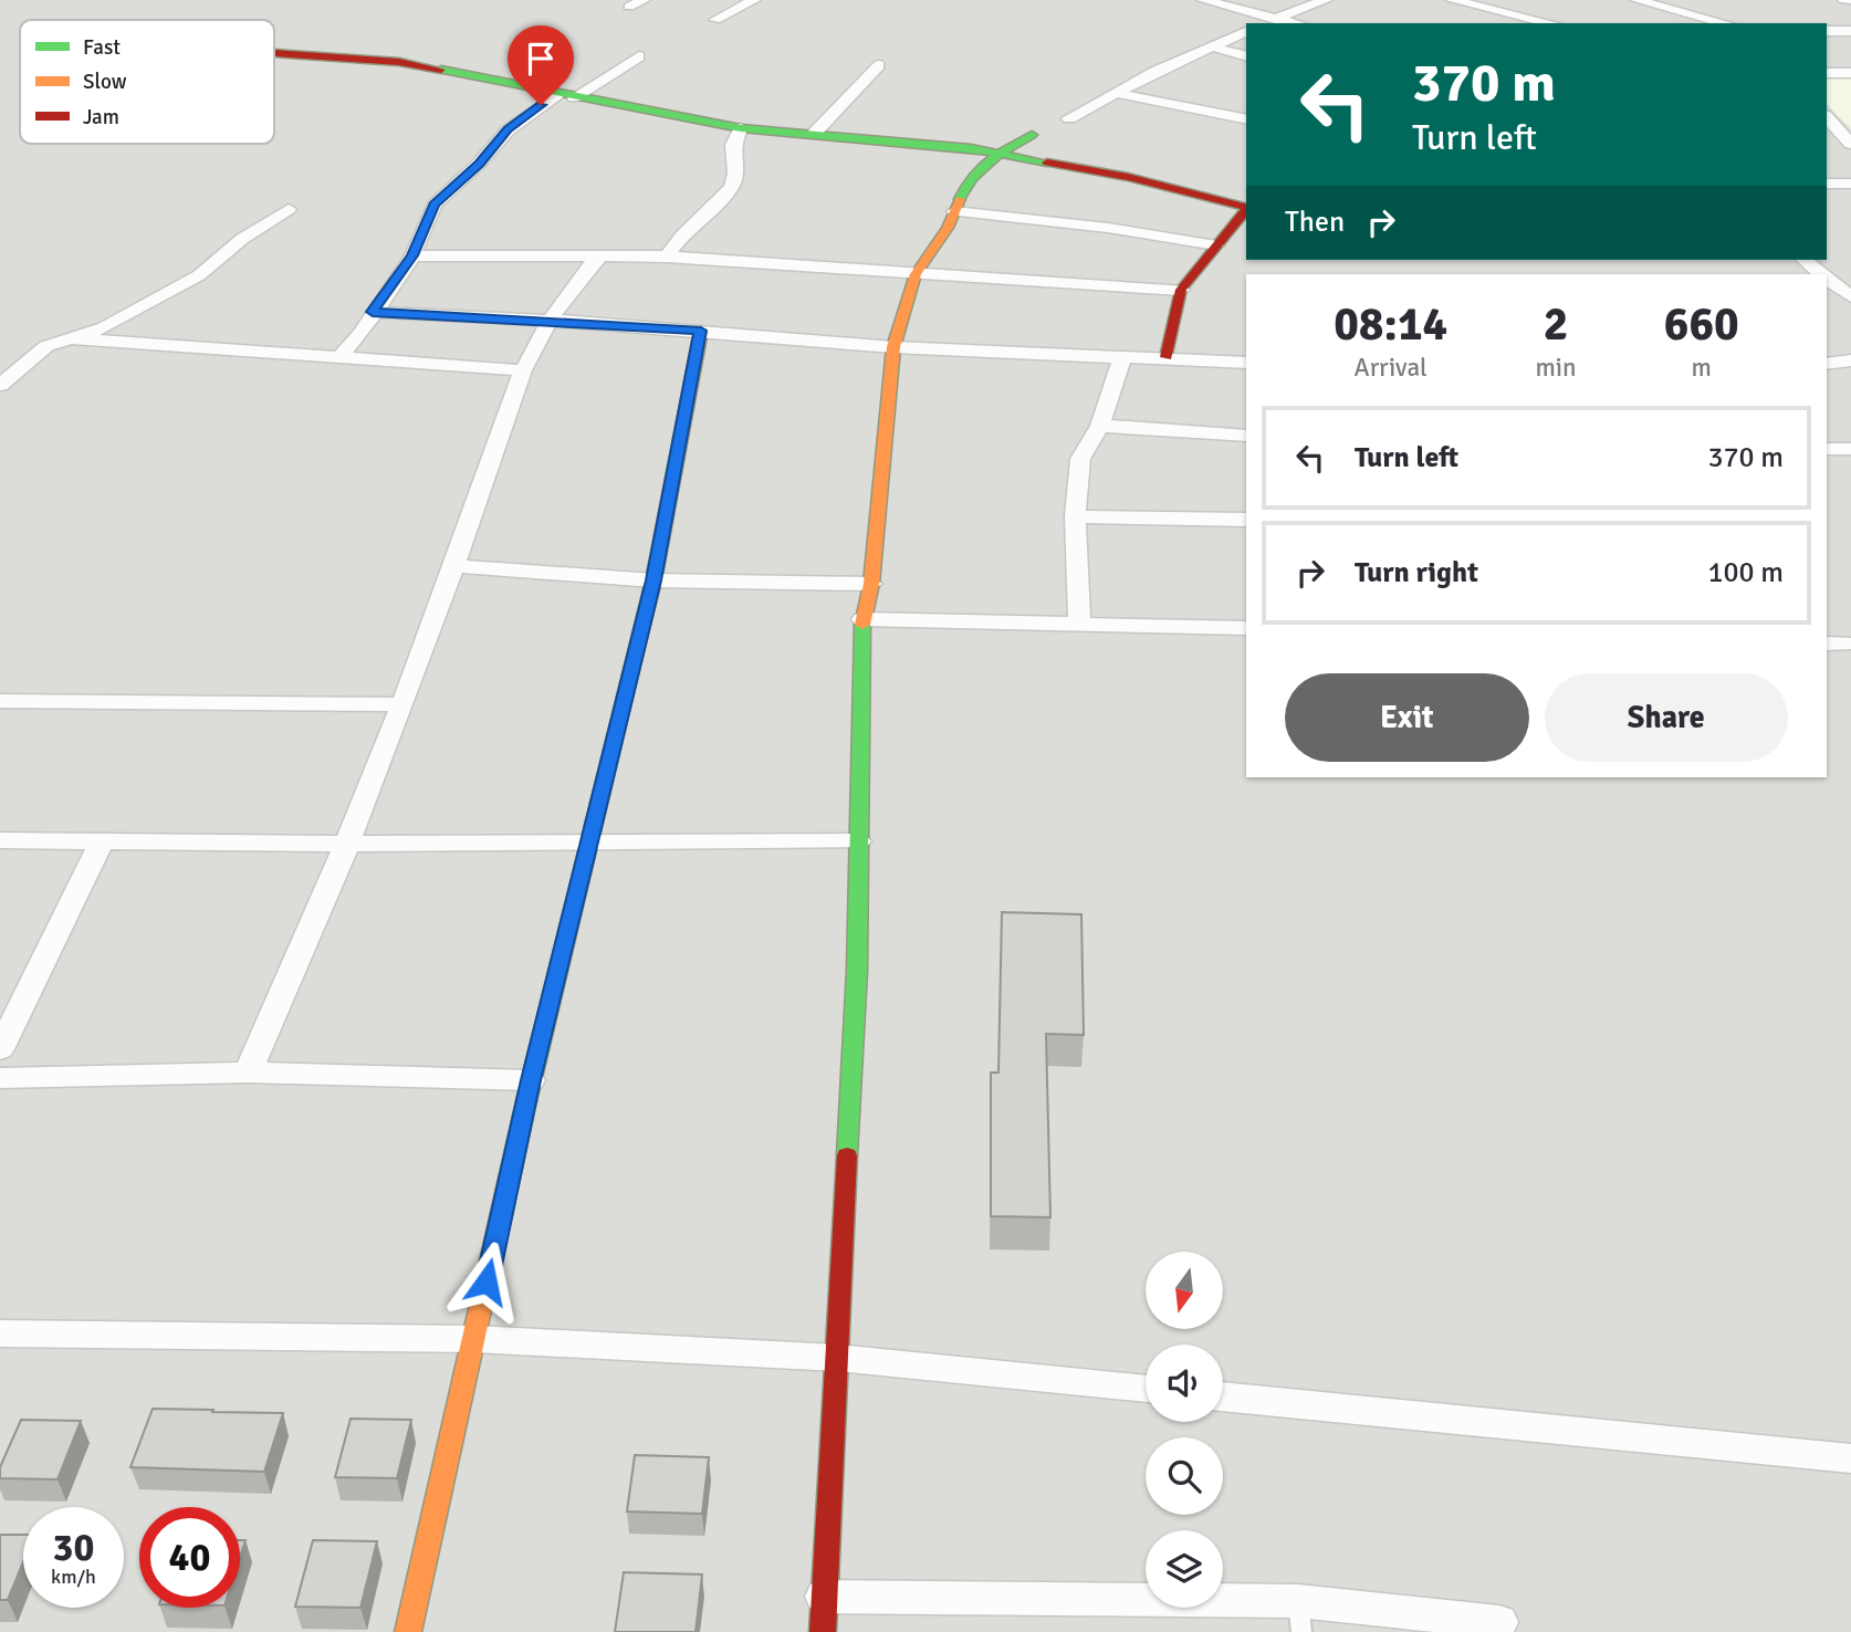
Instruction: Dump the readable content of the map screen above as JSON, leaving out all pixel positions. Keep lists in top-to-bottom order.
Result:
{
  "legend": ["Fast", "Slow", "Jam"],
  "north": "bottom",
  "page": {
    "turn": ["370 m", "Turn left"],
    "then": "Then",
    "eta": [
      "08:14",
      "Arrival",
      "2",
      "min",
      "660",
      "m"
    ],
    "list": [
      {
        "name": "Turn left",
        "value": "370 m"
      },
      {
        "name": "Turn right",
        "value": "100 m"
      }
    ],
    "buttons": ["Exit", "Share"],
    "speed": "30 km/h",
    "limit": "40"
  }
}
